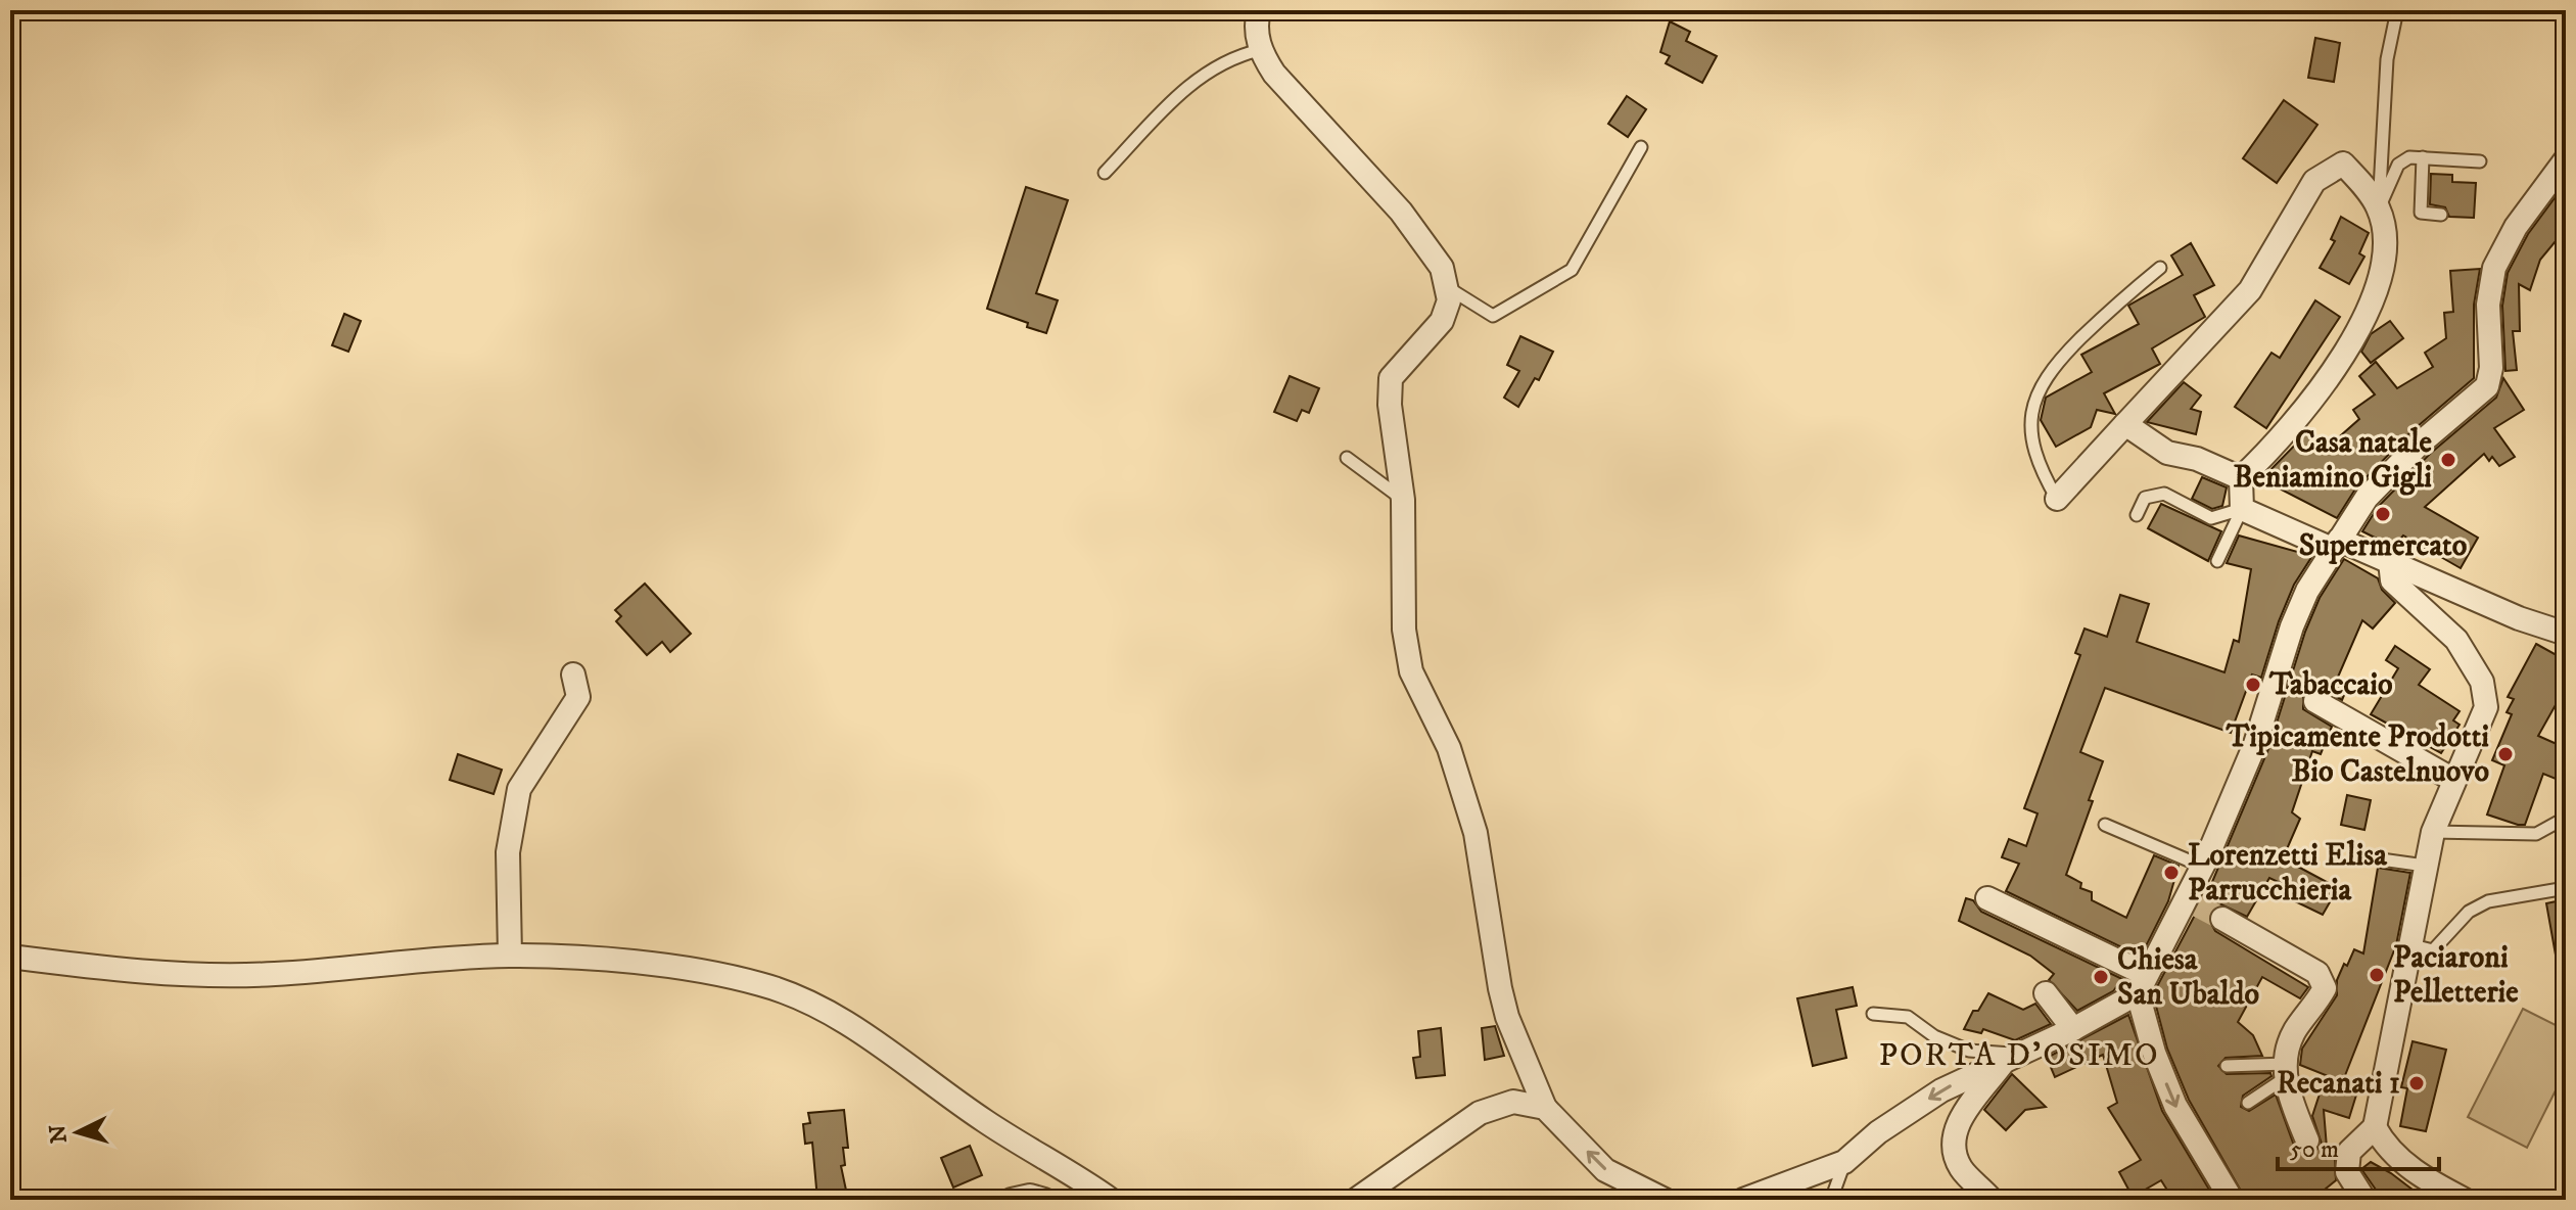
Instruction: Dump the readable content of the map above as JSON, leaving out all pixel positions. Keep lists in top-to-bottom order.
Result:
{
  "districts": ["PORTA D'OSIMO"],
  "places": [
    "Casa natale Beniamino Gigli",
    "Supermercato",
    "Tabaccaio",
    "Tipicamente Prodotti Bio Castelnuovo",
    "Lorenzetti Elisa Parrucchieria",
    "Paciaroni Pelletterie",
    "Chiesa San Ubaldo",
    "Recanati 1"
  ],
  "scale_bar": "50 m",
  "north": "left"
}
